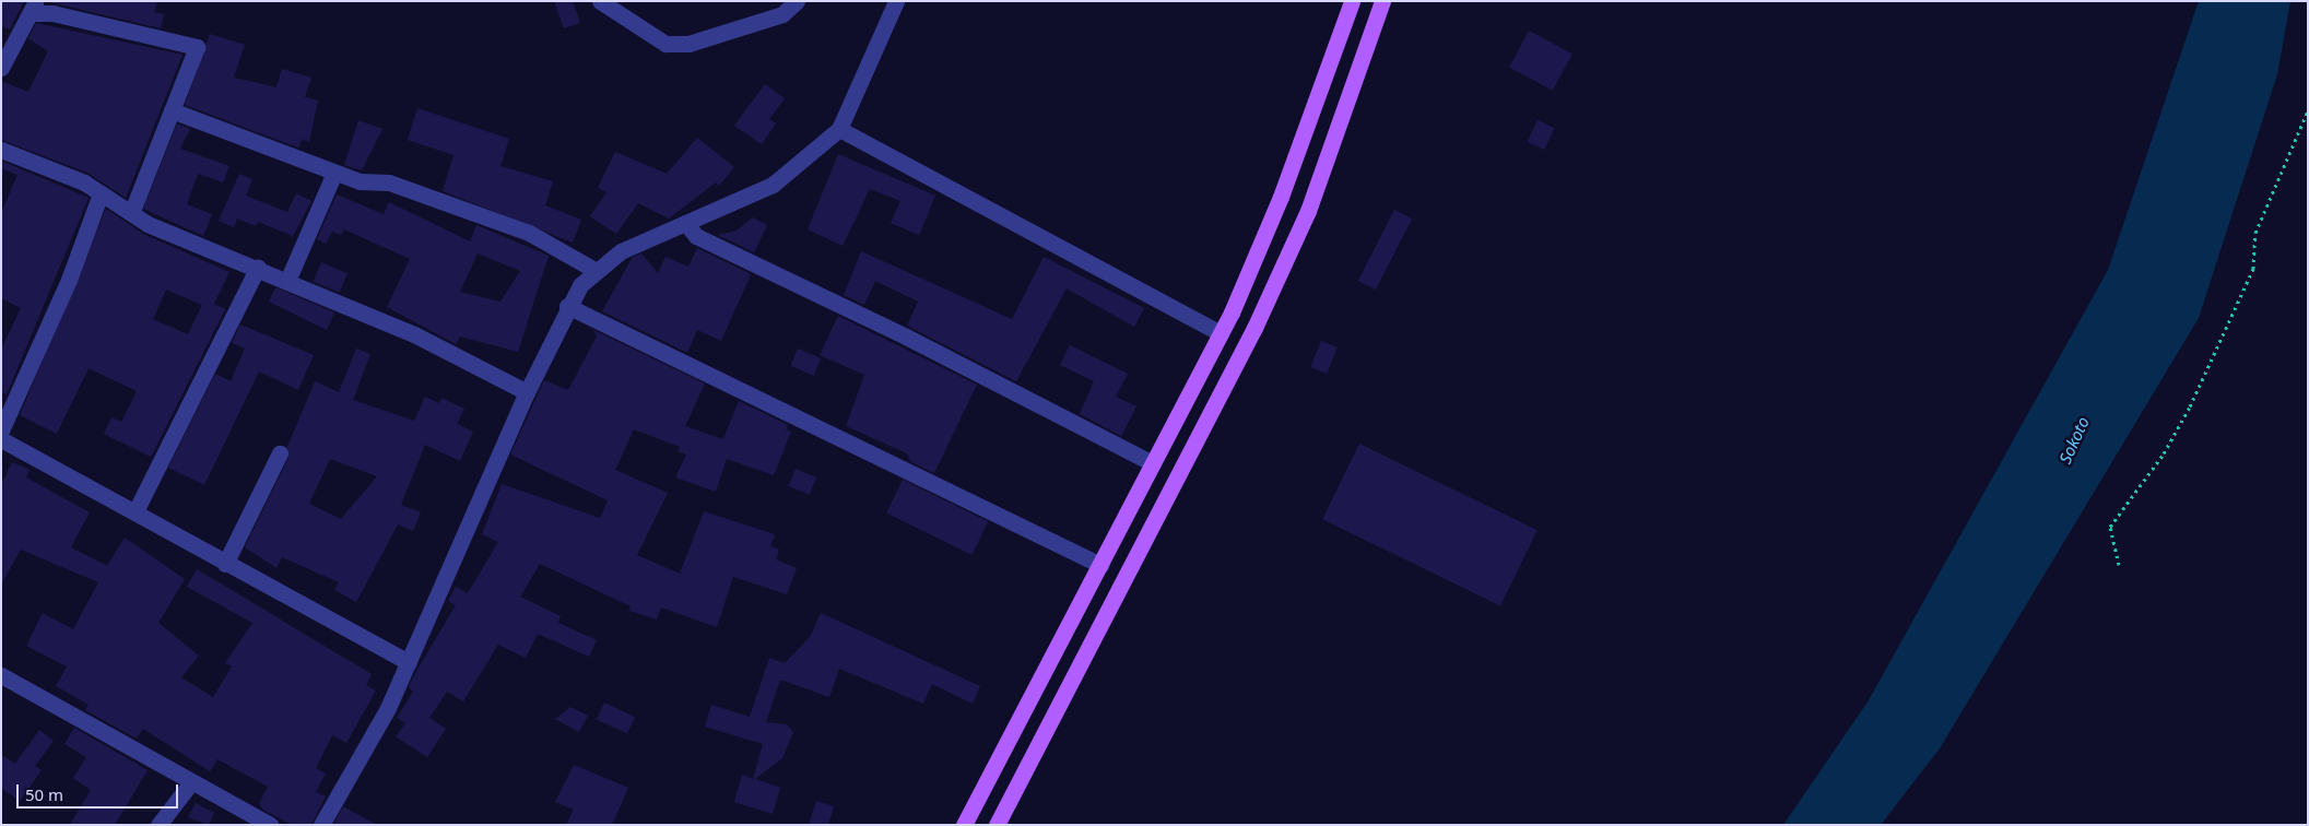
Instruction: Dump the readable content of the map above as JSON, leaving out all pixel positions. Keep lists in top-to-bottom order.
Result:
{
  "water": ["Sokoto"],
  "scale_bar": "50 m"
}
